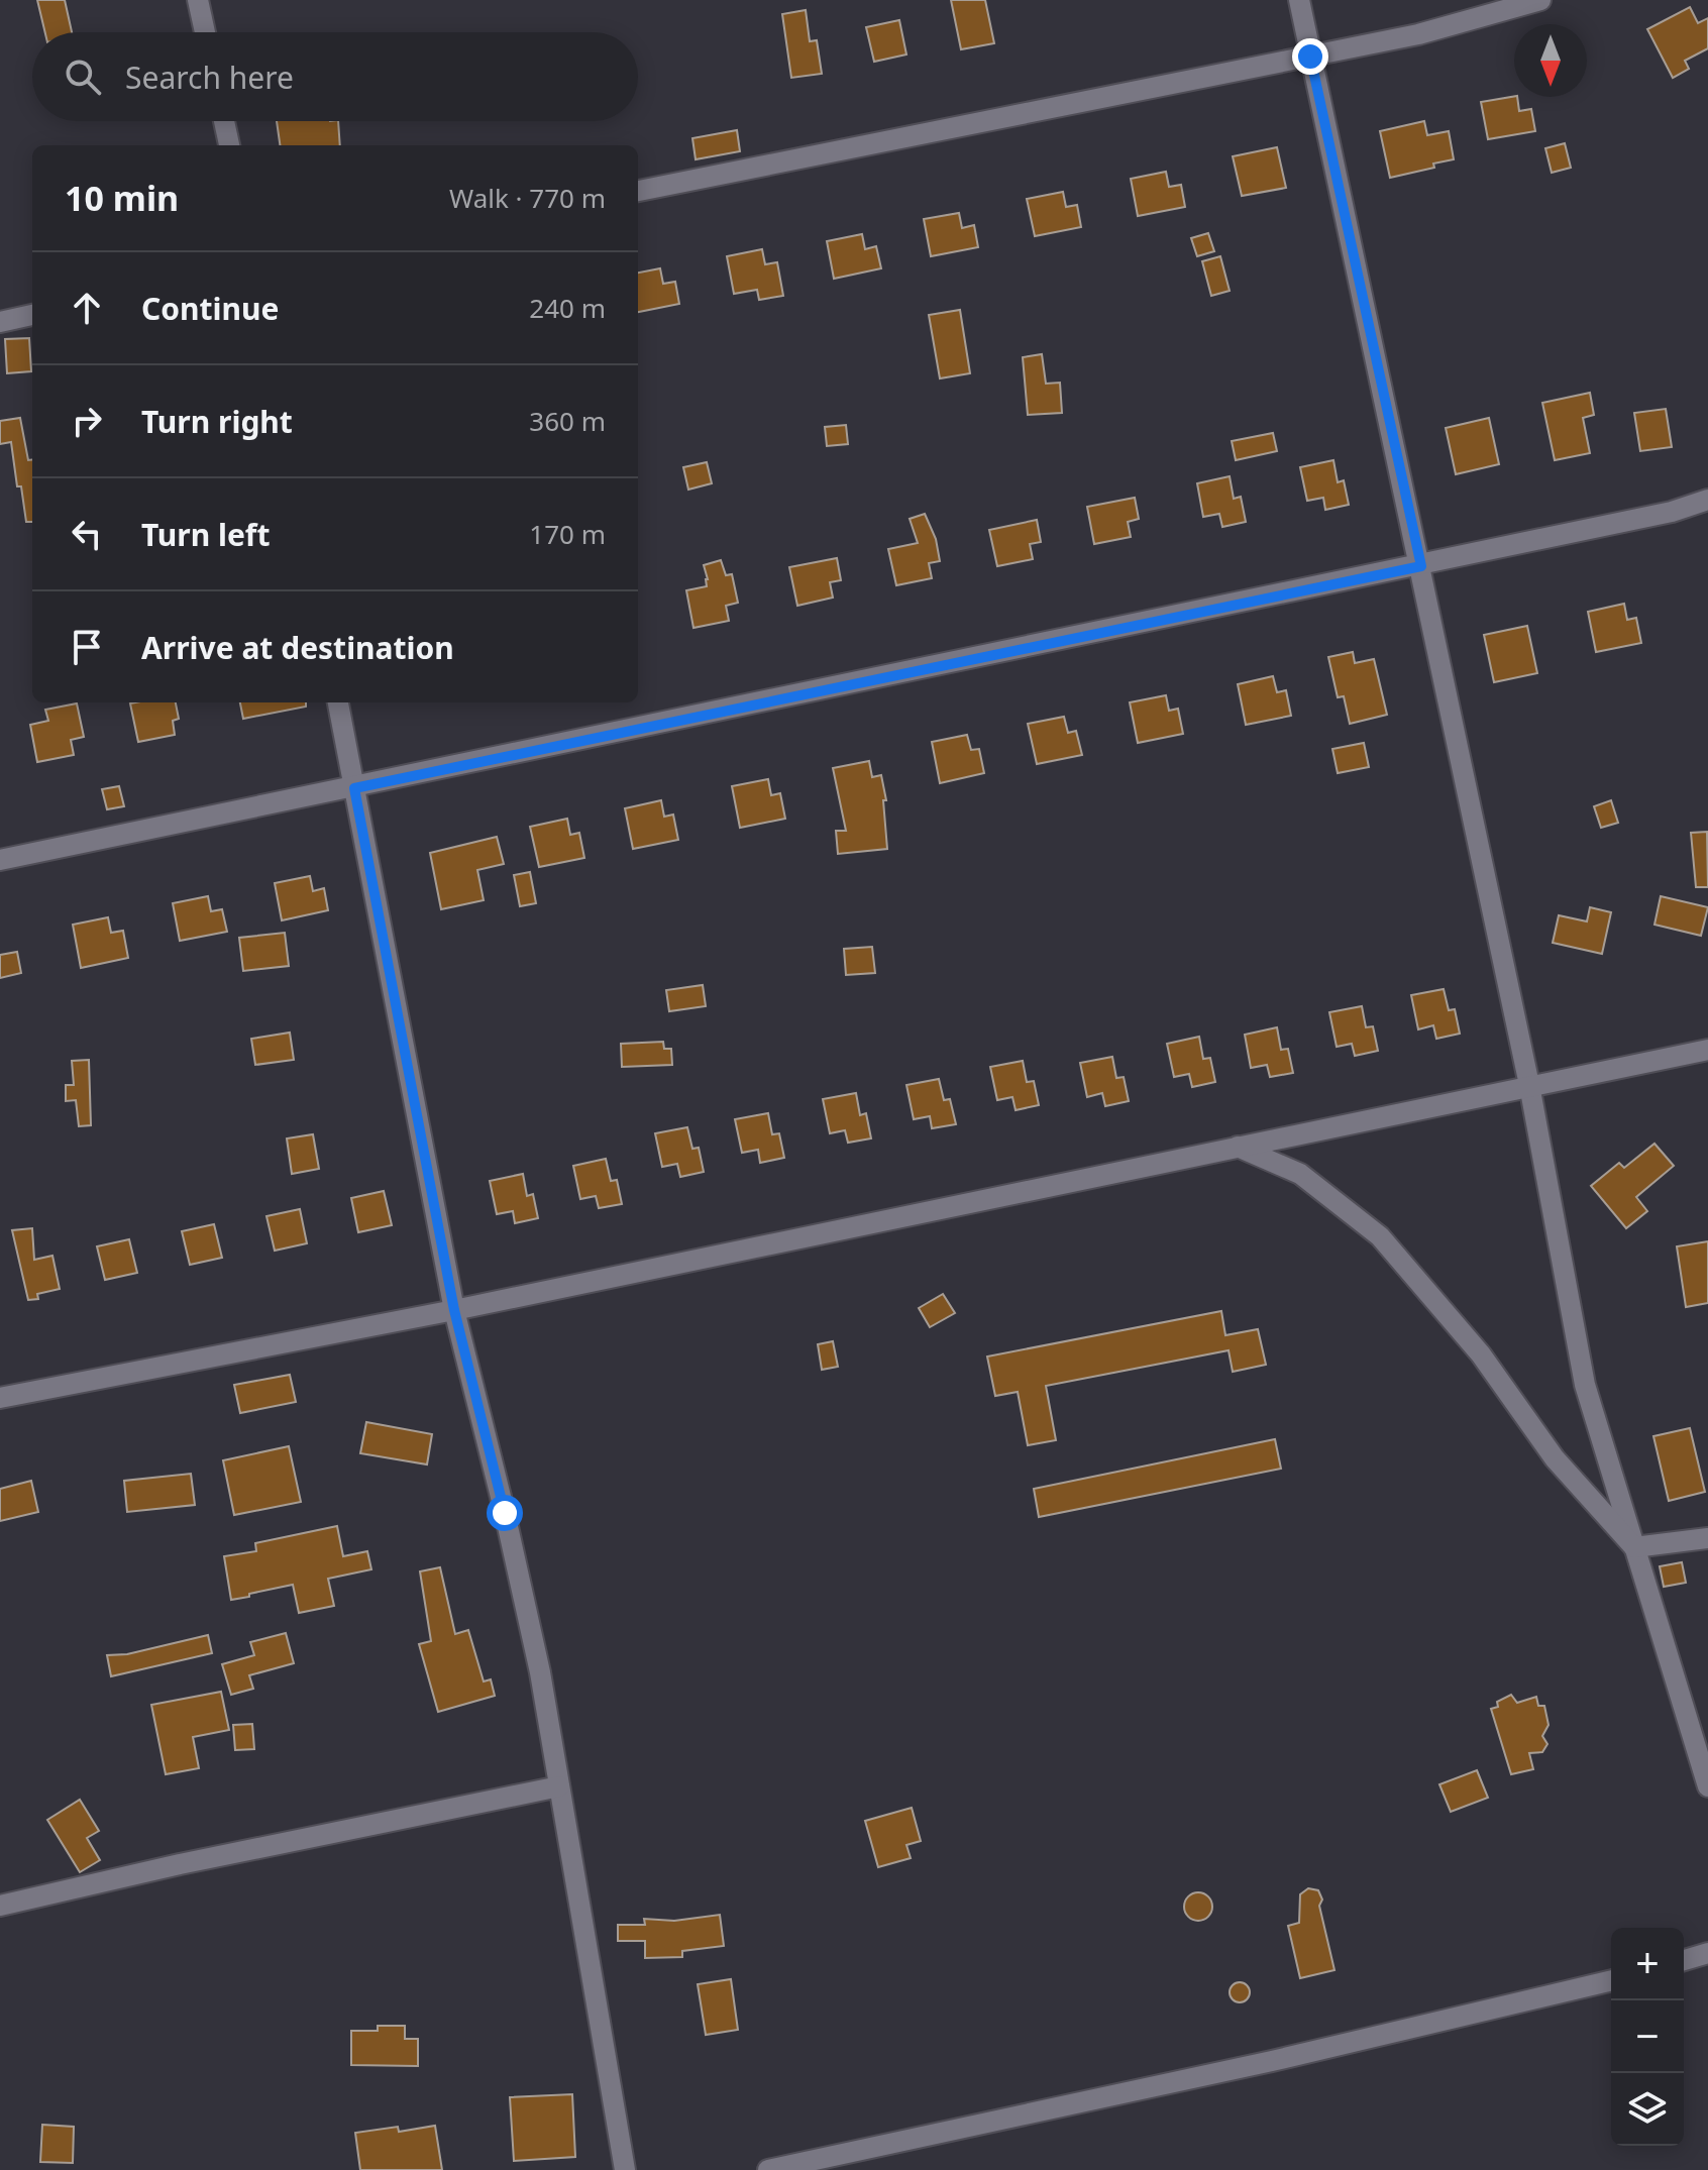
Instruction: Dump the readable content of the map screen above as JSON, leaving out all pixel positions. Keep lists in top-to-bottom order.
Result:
{
  "north": "bottom",
  "page": {
    "search": "Search here",
    "heading": ["10 min", "Walk · 770 m"],
    "list": [
      ["Continue", "240 m"],
      ["Turn right", "360 m"],
      ["Turn left", "170 m"],
      "Arrive at destination"
    ],
    "map_buttons": ["+", "−"]
  }
}
